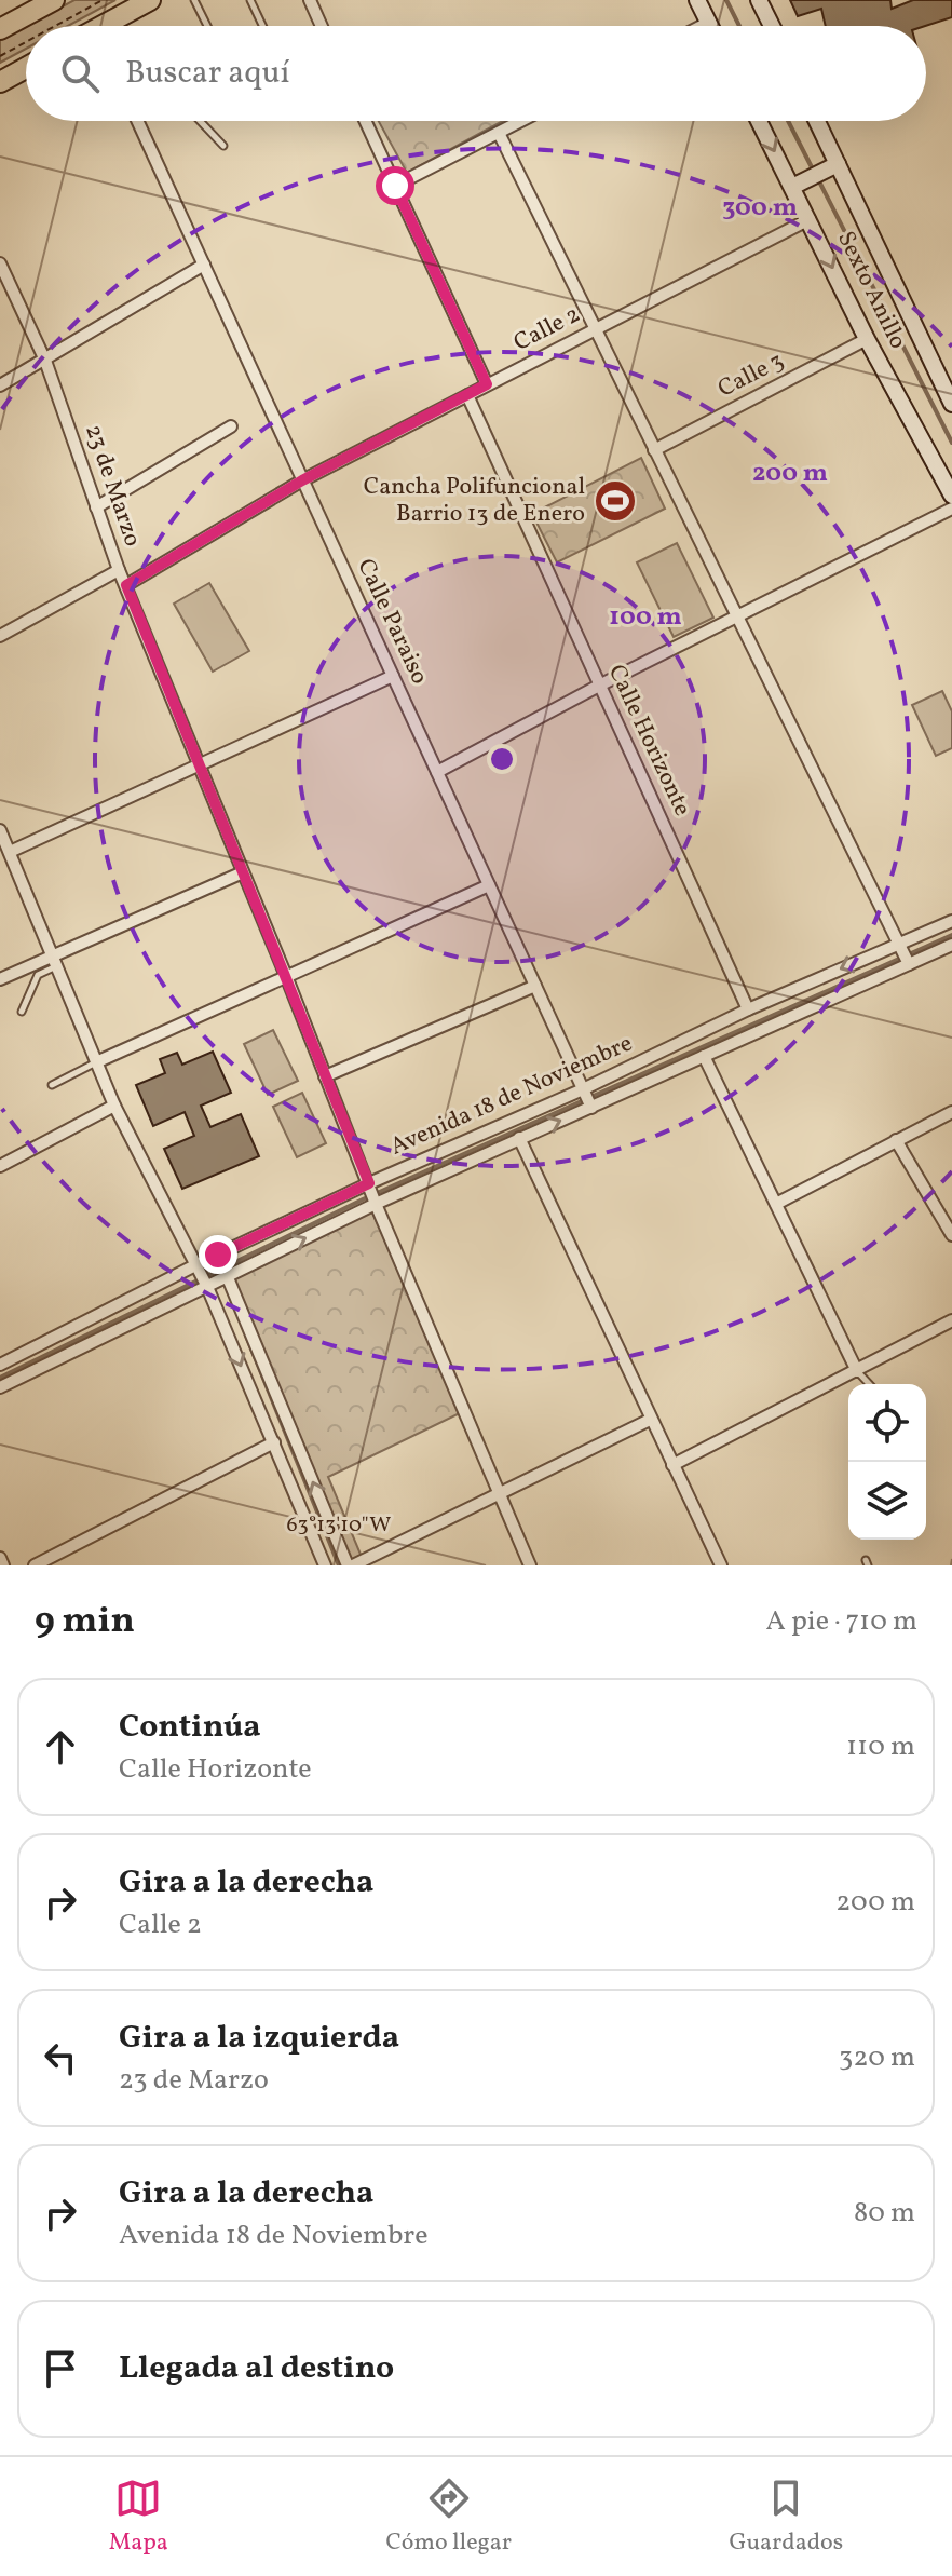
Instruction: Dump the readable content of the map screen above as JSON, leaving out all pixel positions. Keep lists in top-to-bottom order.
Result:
{
  "streets": {
    "main road": ["Sexto Anillo"],
    "street": [
      "Calle 2",
      "Calle 3",
      "23 de Marzo",
      "Calle Paraiso",
      "Calle Horizonte",
      "Avenida 18 de Noviembre"
    ]
  },
  "crossings": [
    ["Sexto Anillo", "Calle 2"],
    ["Sexto Anillo", "Calle 3"],
    ["Calle 2", "23 de Marzo"],
    ["Calle 2", "Calle Paraiso"],
    ["Calle 2", "Calle Horizonte"],
    ["23 de Marzo", "Avenida 18 de Noviembre"],
    ["Calle Paraiso", "Avenida 18 de Noviembre"],
    ["Calle Horizonte", "Avenida 18 de Noviembre"]
  ],
  "places": {
    "sports": ["Cancha Polifuncional Barrio 13 de Enero"]
  },
  "page": {
    "search": "Buscar aquí",
    "heading": ["9 min", "A pie · 710 m"],
    "list": [
      ["Continúa", "Calle Horizonte", "110 m"],
      ["Gira a la derecha", "Calle 2", "200 m"],
      ["Gira a la izquierda", "23 de Marzo", "320 m"],
      ["Gira a la derecha", "Avenida 18 de Noviembre", "80 m"],
      "Llegada al destino"
    ],
    "nav": ["Mapa", "Cómo llegar", "Guardados"]
  },
  "coordinates": ["63°13'10\"W"],
  "rings": ["300 m", "200 m", "100 m"]
}
